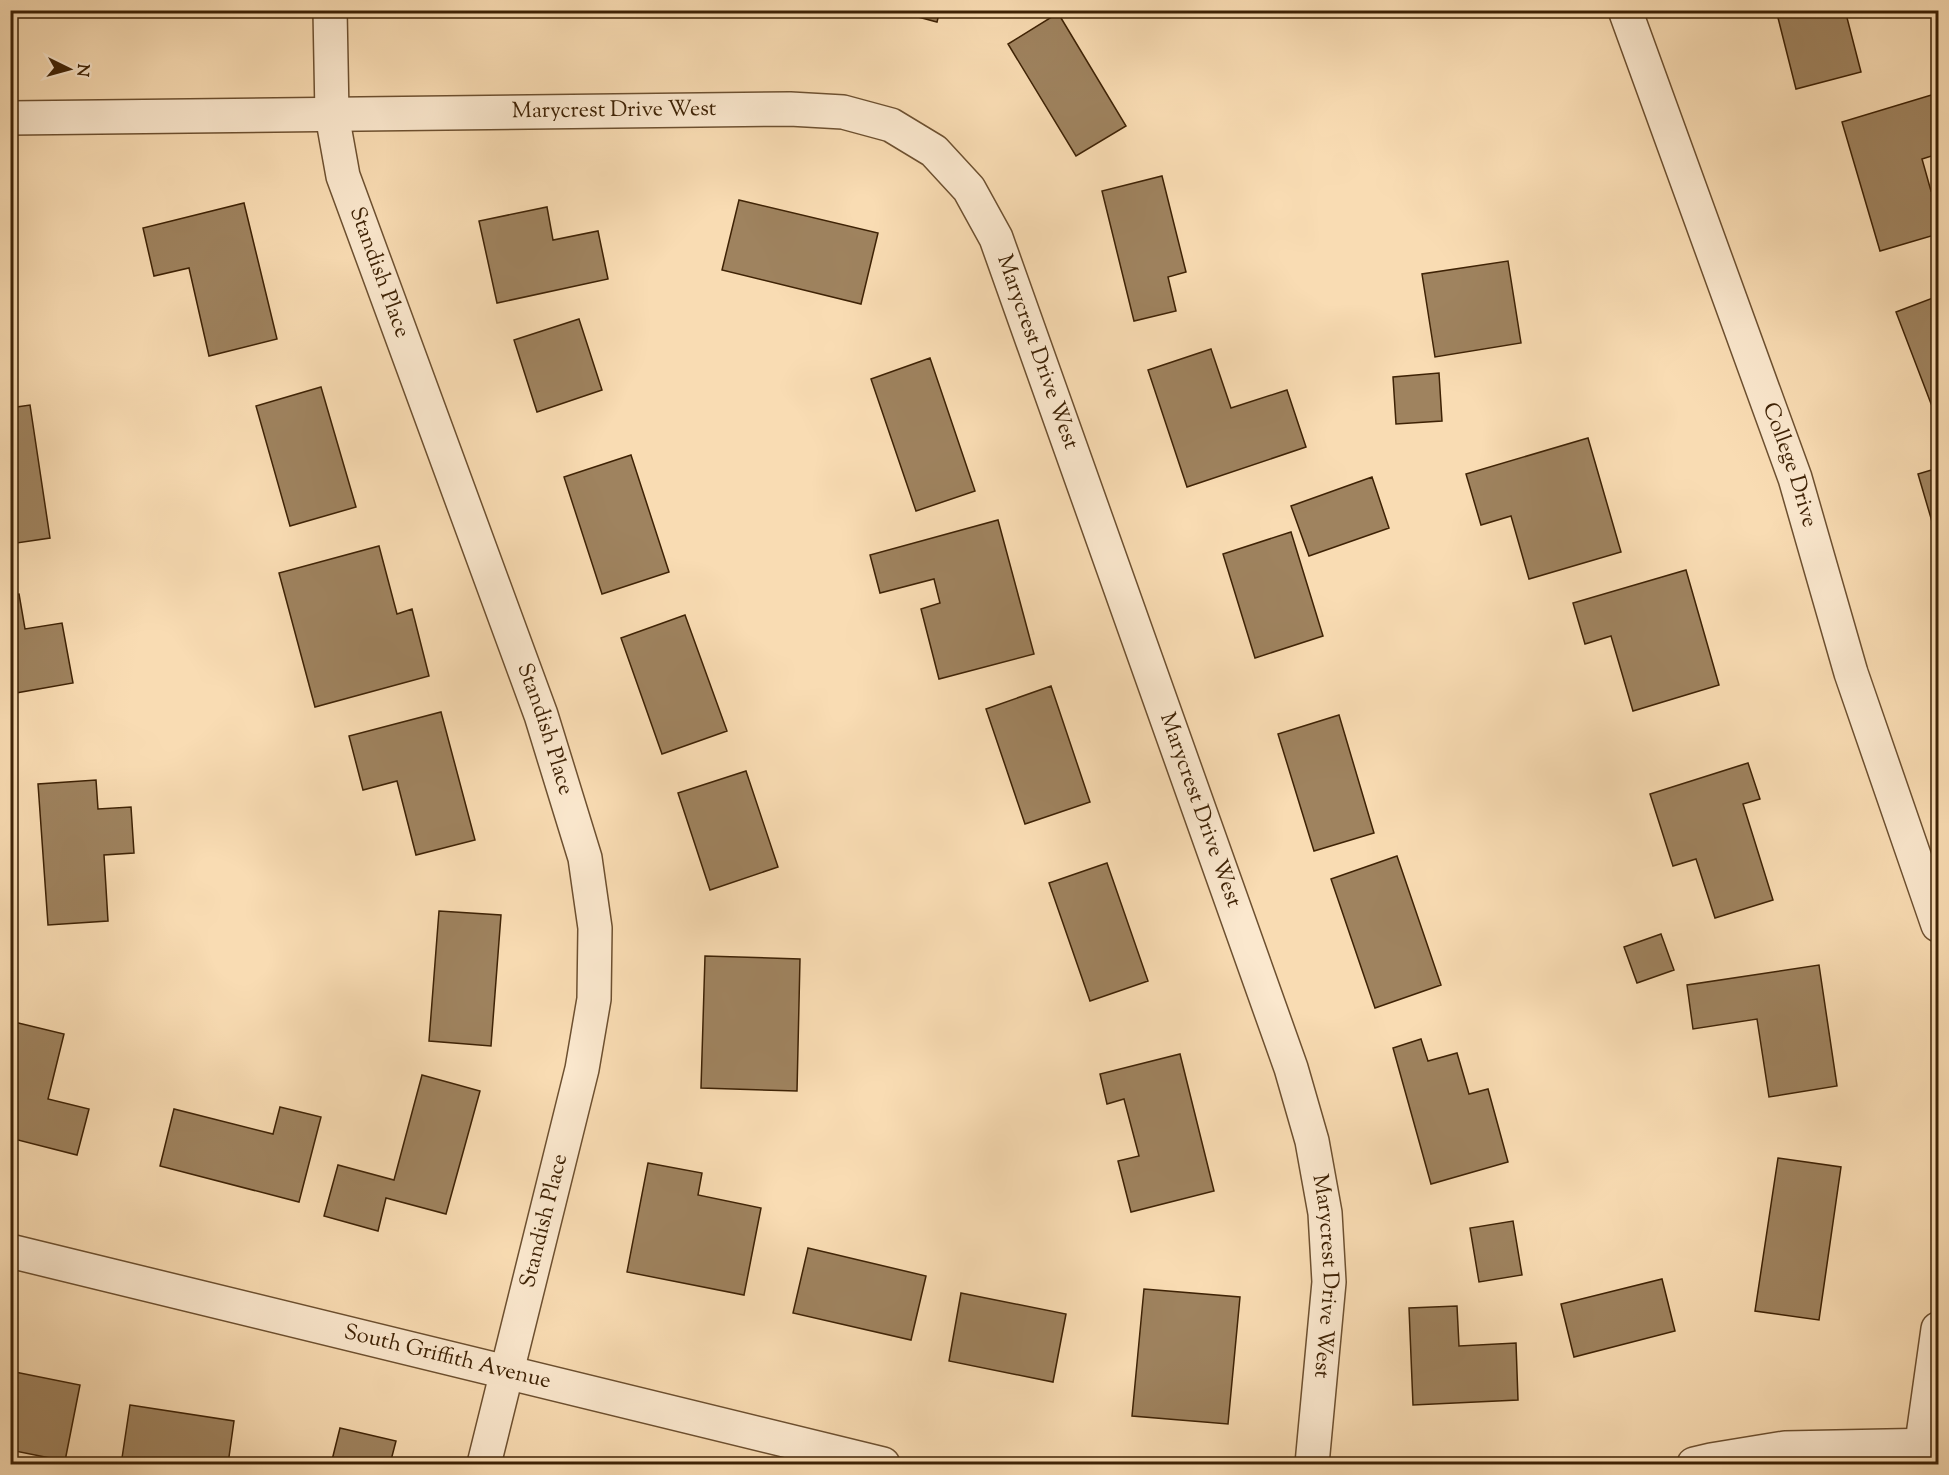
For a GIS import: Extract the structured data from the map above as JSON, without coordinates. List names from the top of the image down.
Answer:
{
  "streets": {
    "street": [
      "Marycrest Drive West",
      "Standish Place",
      "College Drive",
      "South Griffith Avenue"
    ]
  },
  "crossings": [
    ["Marycrest Drive West", "Standish Place"],
    ["Standish Place", "South Griffith Avenue"]
  ],
  "north": "right"
}
